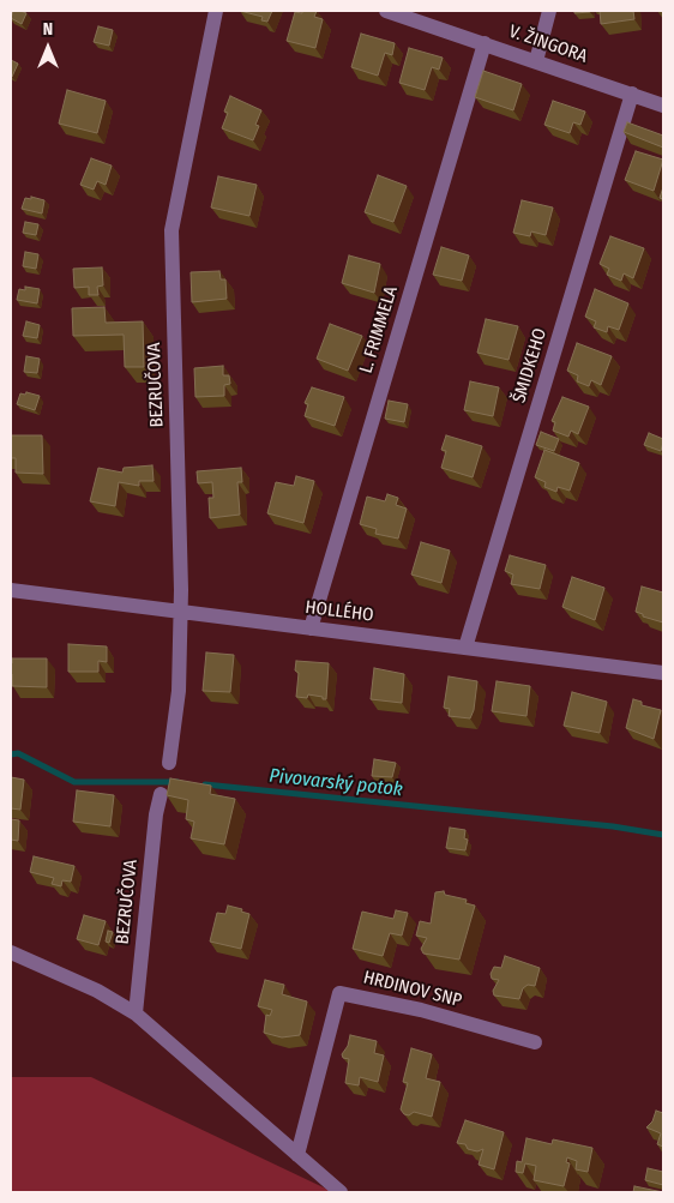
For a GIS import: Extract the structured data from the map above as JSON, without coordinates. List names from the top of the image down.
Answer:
{
  "streets": {
    "street": [
      "V. ŽINGORA",
      "L. FRIMMELA",
      "ŠMIDKEHO",
      "BEZRUČOVA",
      "HOLLÉHO",
      "HRDINOV SNP"
    ]
  },
  "crossings": [
    ["V. ŽINGORA", "L. FRIMMELA"],
    ["V. ŽINGORA", "ŠMIDKEHO"],
    ["L. FRIMMELA", "HOLLÉHO"],
    ["ŠMIDKEHO", "HOLLÉHO"],
    ["BEZRUČOVA", "HOLLÉHO"]
  ],
  "water": ["Pivovarský potok"],
  "north": "top"
}
